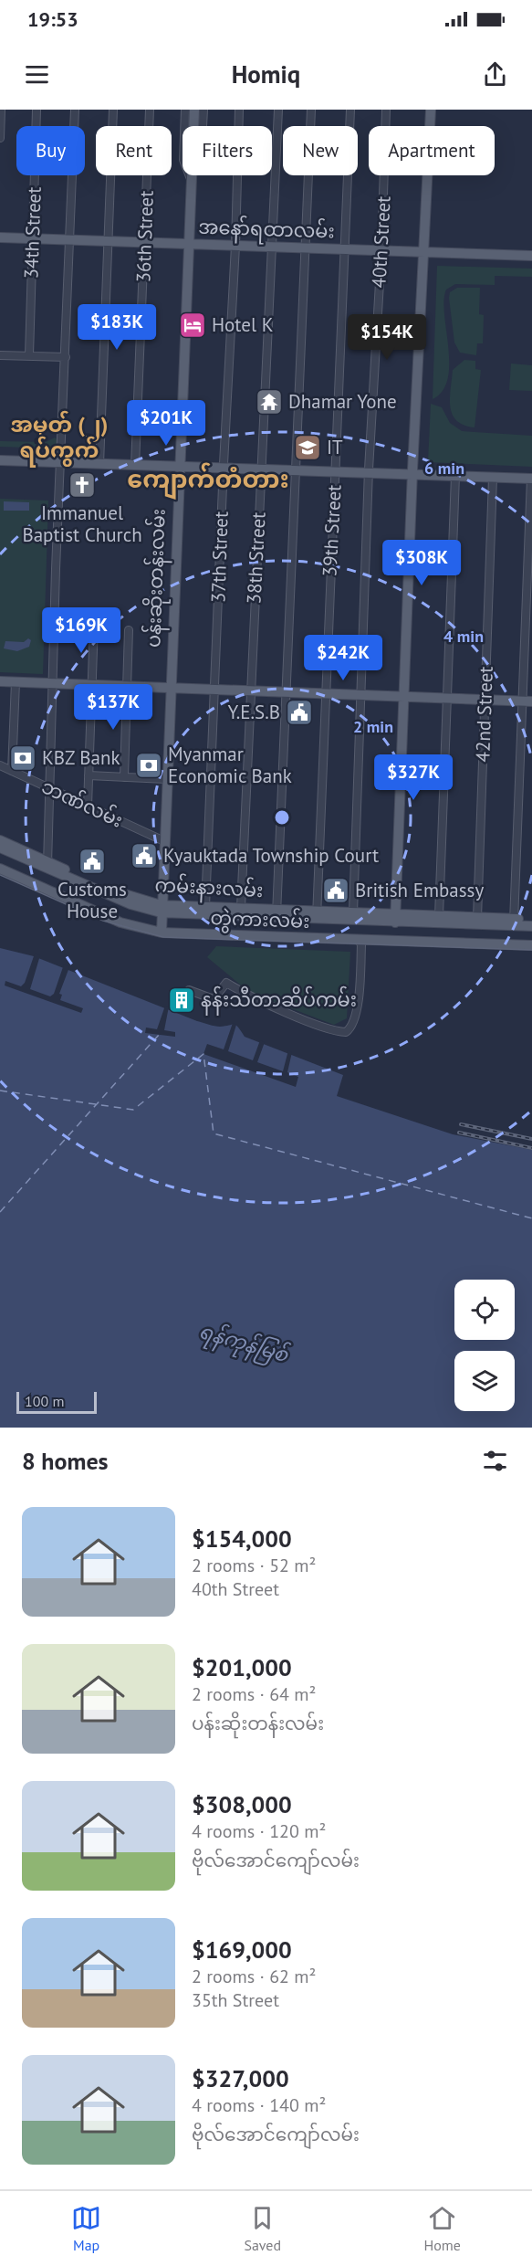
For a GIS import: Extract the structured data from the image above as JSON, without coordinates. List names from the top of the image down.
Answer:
{
  "streets": {
    "main road": [
      "အနော်ရထာလမ်း",
      "ပန်းဆိုးတန်းလမ်း",
      "ကမ်းနားလမ်း",
      "တွဲကားလမ်း"
    ],
    "street": [
      "34th Street",
      "36th Street",
      "40th Street",
      "39th Street",
      "37th Street",
      "38th Street",
      "42nd Street",
      "ဘဏ်လမ်း"
    ]
  },
  "crossings": [
    ["အနော်ရထာလမ်း", "34th Street"],
    ["အနော်ရထာလမ်း", "36th Street"],
    ["အနော်ရထာလမ်း", "40th Street"],
    ["အနော်ရထာလမ်း", "39th Street"],
    ["အနော်ရထာလမ်း", "37th Street"],
    ["အနော်ရထာလမ်း", "38th Street"],
    ["အနော်ရထာလမ်း", "ပန်းဆိုးတန်းလမ်း"],
    ["39th Street", "ကမ်းနားလမ်း"],
    ["37th Street", "ကမ်းနားလမ်း"],
    ["38th Street", "ကမ်းနားလမ်း"],
    ["ပန်းဆိုးတန်းလမ်း", "ဘဏ်လမ်း"],
    ["ပန်းဆိုးတန်းလမ်း", "ကမ်းနားလမ်း"],
    ["ပန်းဆိုးတန်းလမ်း", "တွဲကားလမ်း"],
    ["42nd Street", "ကမ်းနားလမ်း"]
  ],
  "districts": ["အမှတ် (၂) ရပ်ကွက်", "ကျောက်တံတား"],
  "water": ["ရန်ကုန်မြစ်"],
  "places": {
    "hotel": ["Hotel K"],
    "temple": ["Dhamar Yone"],
    "school or university": ["IT"],
    "church": ["Immanuel Baptist Church"],
    "public building": [
      "Y.E.S.B",
      "Kyauktada Township Court",
      "Customs House",
      "British Embassy"
    ],
    "bank": ["KBZ Bank", "Myanmar Economic Bank"],
    "building": ["နန်းသီတာဆိပ်ကမ်း"]
  },
  "scale_bar": "100 m",
  "page": {
    "status": "19:53",
    "header": "Homiq",
    "chip": [
      "Buy",
      "Rent",
      "Filters",
      "New",
      "Apartment"
    ],
    "price": [
      "$183K",
      "$154K",
      "$201K",
      "$308K",
      "$169K",
      "$242K",
      "$137K",
      "$327K"
    ],
    "scale": "100 m",
    "heading": "8 homes",
    "list": [
      {
        "name": "$154,000",
        "note": "2 rooms · 52 m² · 40th Street"
      },
      {
        "name": "$201,000",
        "note": "2 rooms · 64 m² · ပန်းဆိုးတန်းလမ်း"
      },
      {
        "name": "$308,000",
        "note": "4 rooms · 120 m² · ဗိုလ်အောင်ကျော်လမ်း"
      },
      {
        "name": "$169,000",
        "note": "2 rooms · 62 m² · 35th Street"
      },
      {
        "name": "$327,000",
        "note": "4 rooms · 140 m² · ဗိုလ်အောင်ကျော်လမ်း"
      }
    ],
    "tabs": ["Map", "Saved", "Home"]
  },
  "rings": ["6 min", "4 min", "2 min"]
}
